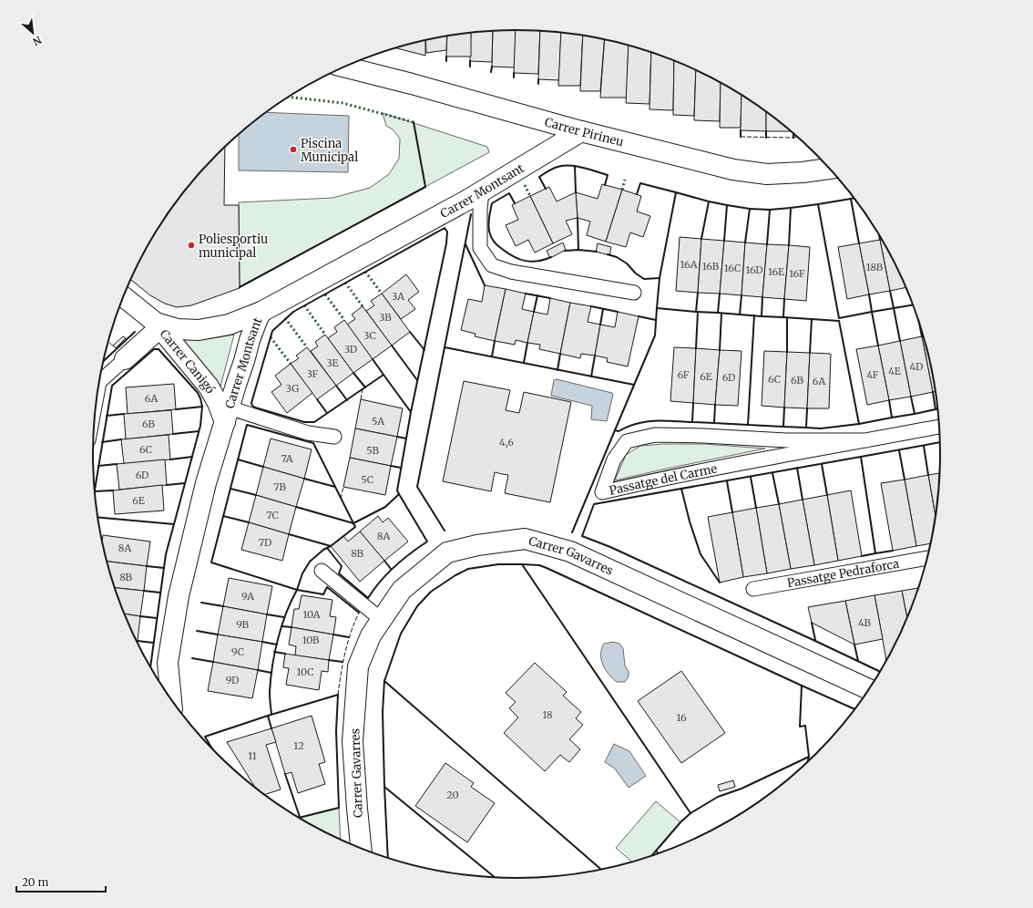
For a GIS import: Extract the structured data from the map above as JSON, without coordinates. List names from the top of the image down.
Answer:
{
  "streets": {
    "street": [
      "Carrer Pirineu",
      "Carrer Montsant",
      "Carrer Canigó",
      "Carrer Gavarres"
    ],
    "lane": ["Passatge del Carme", "Passatge Pedraforca"]
  },
  "crossings": [
    ["Carrer Pirineu", "Carrer Montsant"],
    ["Carrer Montsant", "Carrer Canigó"]
  ],
  "places": ["Piscina Municipal", "Poliesportiu municipal"],
  "house_numbers": [
    "16A",
    "16B",
    "18B",
    "16C",
    "16D",
    "16E",
    "16F",
    "3A",
    "3B",
    "3C",
    "3D",
    "3E",
    "4D",
    "4E",
    "3F",
    "6F",
    "4F",
    "6E",
    "6D",
    "6C",
    "6B",
    "6A",
    "3G",
    "6A",
    "5A",
    "6B",
    "4,6",
    "6C",
    "5B",
    "7A",
    "6D",
    "5C",
    "7B",
    "6E",
    "7C",
    "8A",
    "7D",
    "8A",
    "8B",
    "8B",
    "9A",
    "10A",
    "4B",
    "9B",
    "10B",
    "9C",
    "10C",
    "9D",
    "18",
    "16",
    "12",
    "11",
    "20"
  ],
  "scale_bar": "20 m",
  "north": "bottom right"
}
